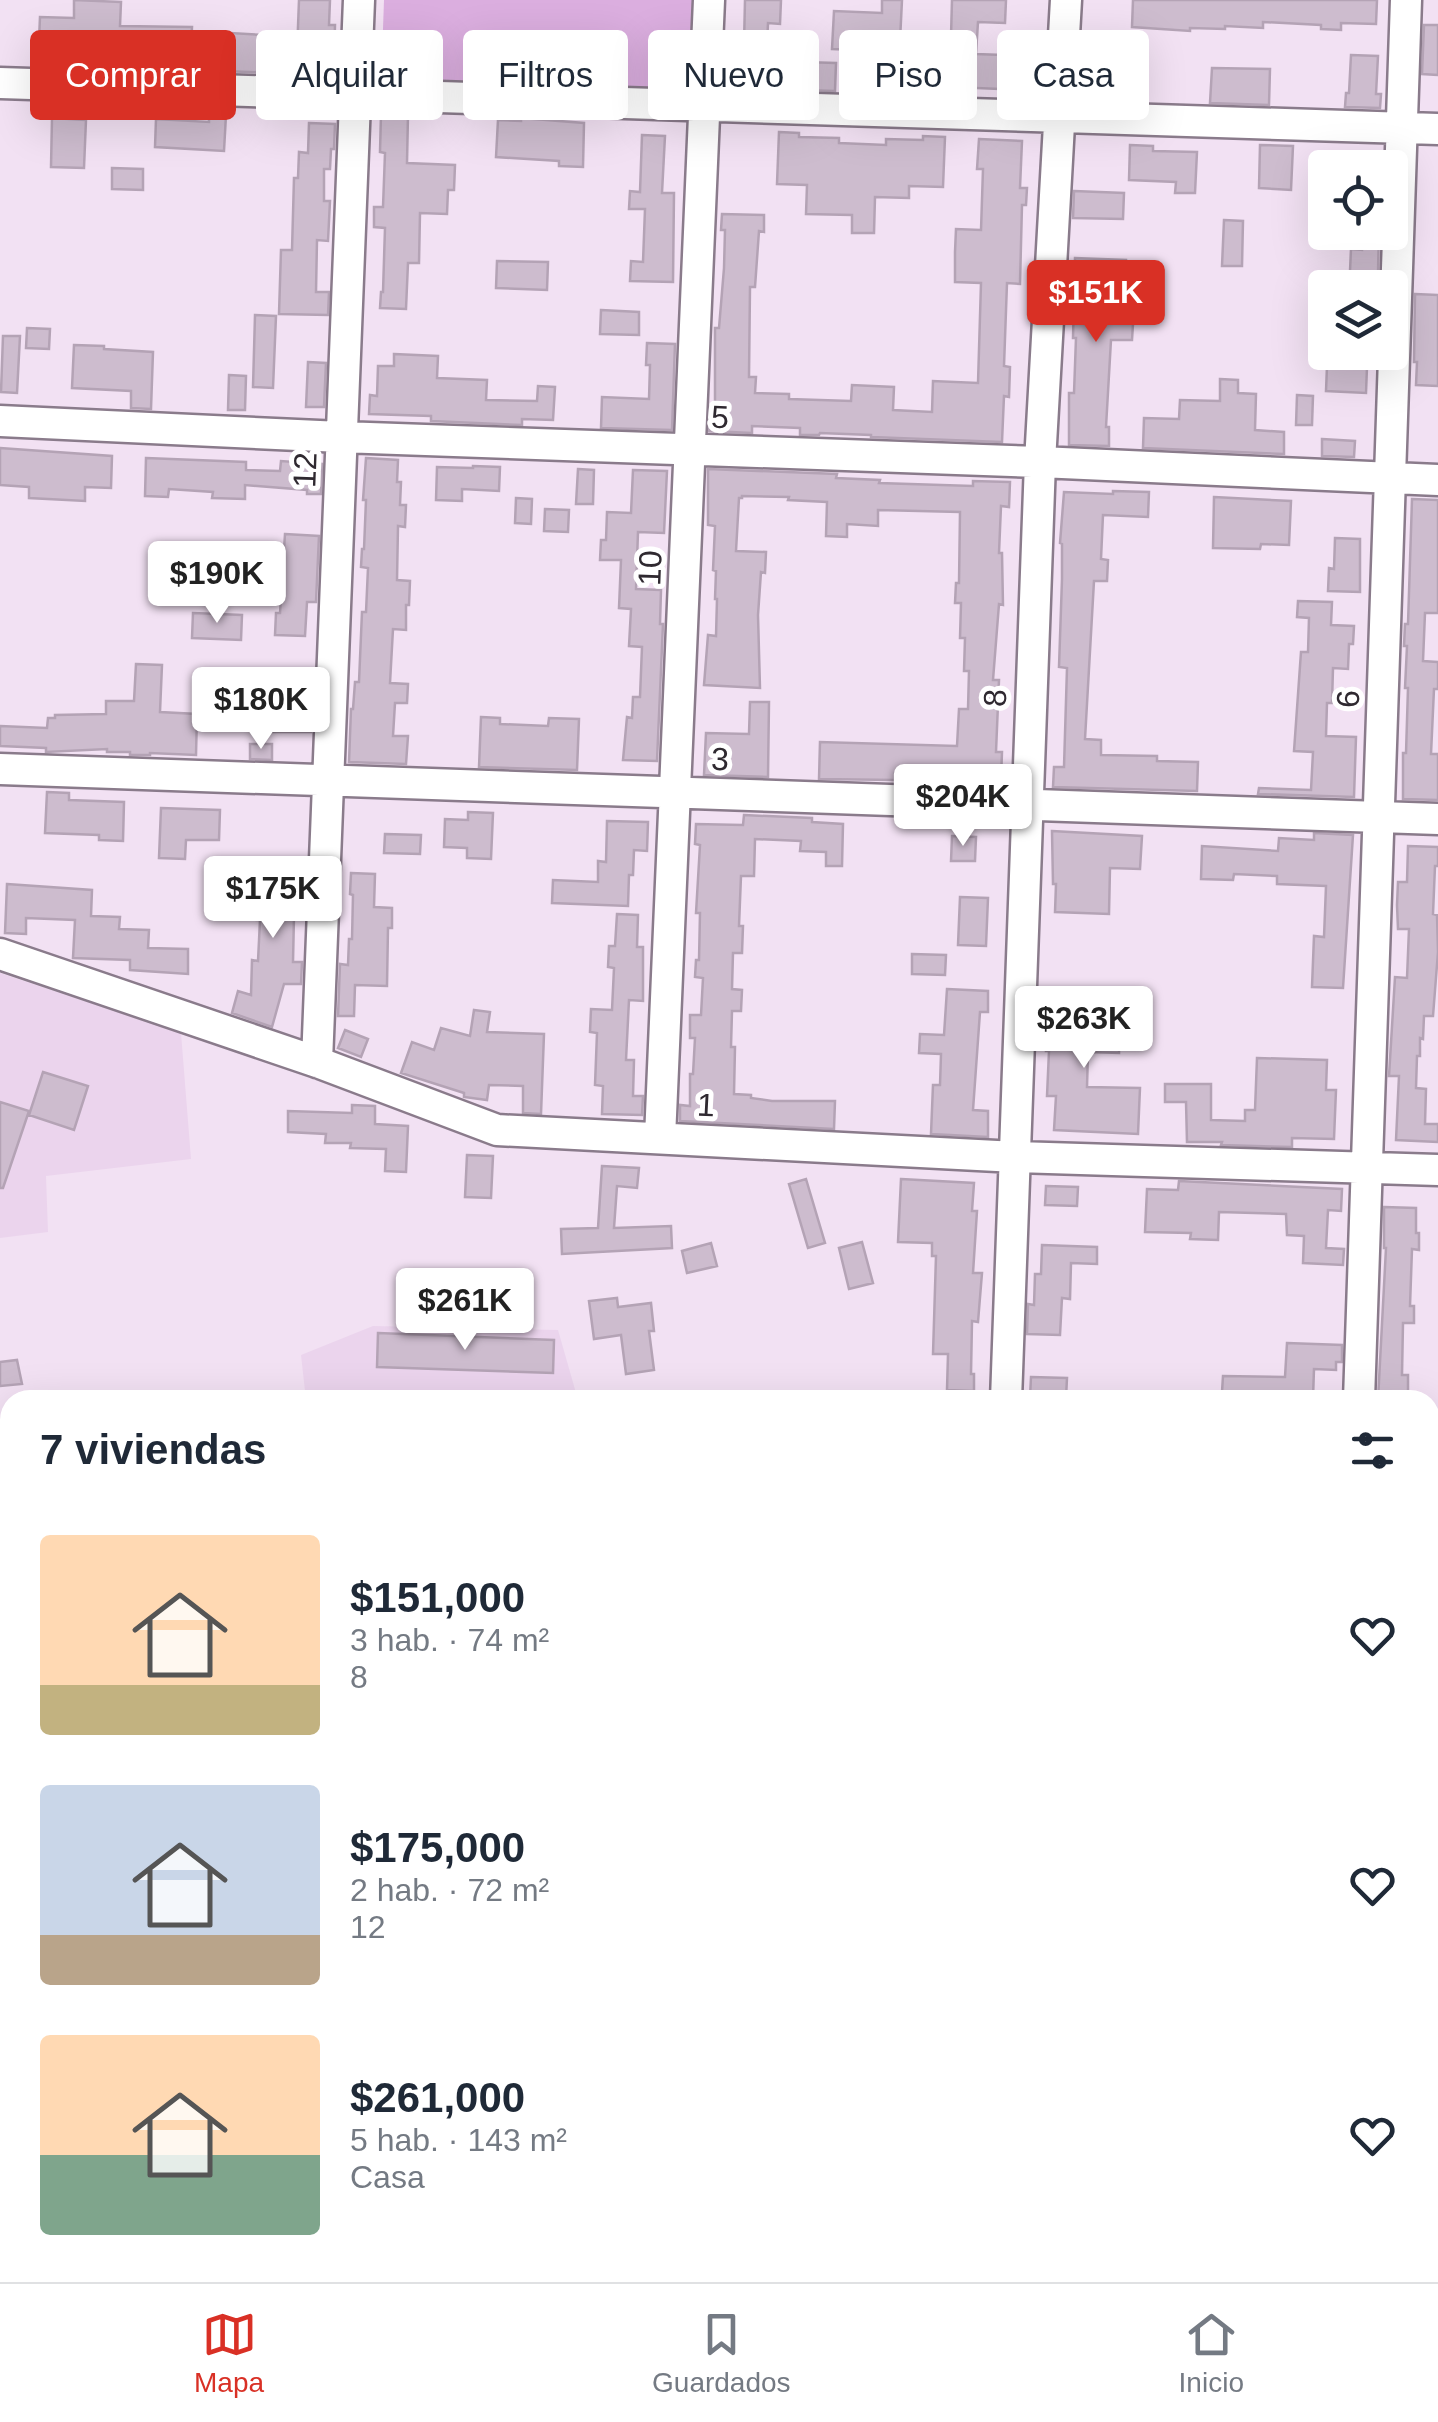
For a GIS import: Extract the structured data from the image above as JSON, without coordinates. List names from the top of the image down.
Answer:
{
  "streets": {
    "street": [
      "5",
      "12",
      "10",
      "8",
      "6",
      "3",
      "1"
    ]
  },
  "crossings": [
    ["5", "12"],
    ["5", "10"],
    ["5", "8"],
    ["5", "6"],
    ["12", "3"],
    ["12", "1"],
    ["10", "3"],
    ["10", "1"],
    ["8", "3"],
    ["8", "1"],
    ["6", "3"],
    ["6", "1"]
  ],
  "page": {
    "chip": [
      "Comprar",
      "Alquilar",
      "Filtros",
      "Nuevo",
      "Piso",
      "Casa"
    ],
    "price": [
      "$151K",
      "$190K",
      "$180K",
      "$204K",
      "$175K",
      "$263K",
      "$261K"
    ],
    "heading": "7 viviendas",
    "list": [
      {
        "name": "$151,000",
        "note": "3 hab. · 74 m² · 8"
      },
      {
        "name": "$175,000",
        "note": "2 hab. · 72 m² · 12"
      },
      {
        "name": "$261,000",
        "note": "5 hab. · 143 m² · Casa"
      }
    ],
    "tabs": ["Mapa", "Guardados", "Inicio"]
  }
}
